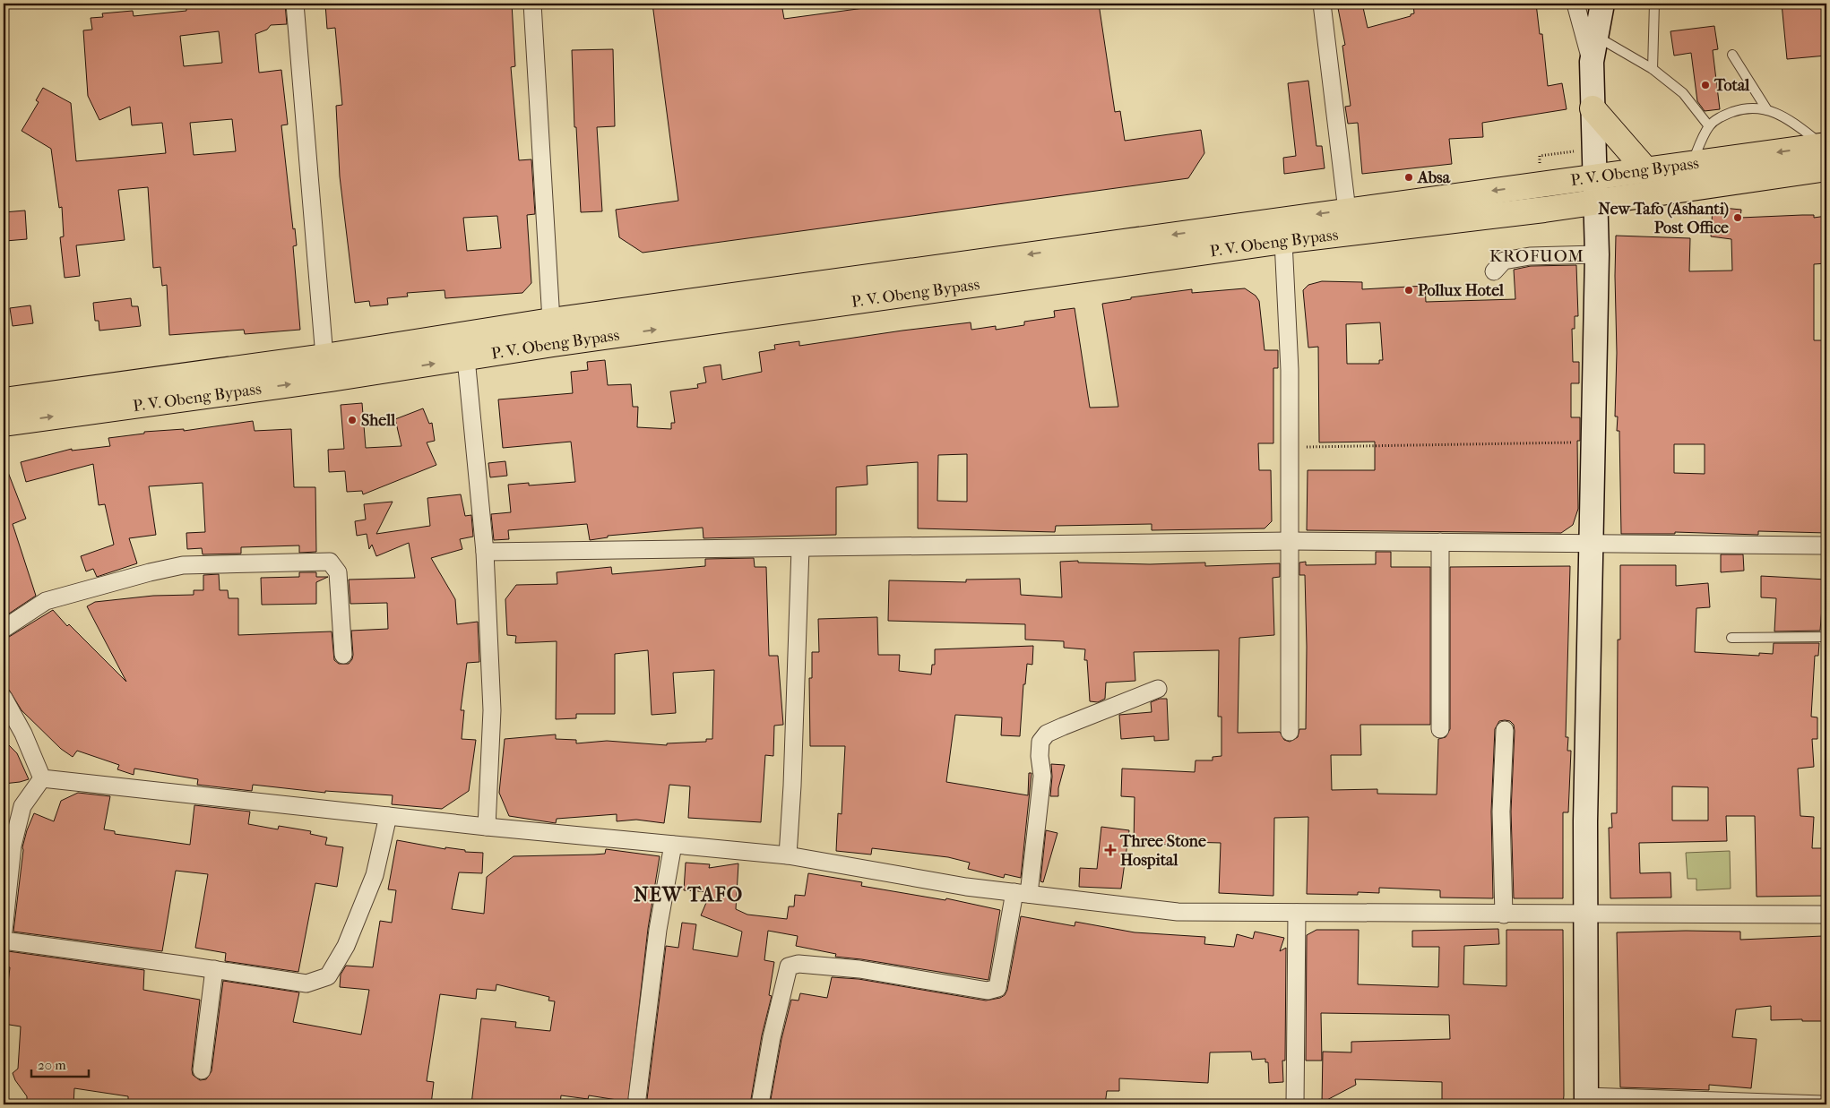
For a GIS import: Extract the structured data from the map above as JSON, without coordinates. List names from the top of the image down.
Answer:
{
  "streets": {
    "highway": ["P. V. Obeng Bypass"]
  },
  "districts": ["KROFUOM", "NEW TAFO"],
  "places": {
    "other": [
      "Total",
      "Absa",
      "New Tafo (Ashanti) Post Office",
      "Pollux Hotel",
      "Shell"
    ],
    "health": ["Three Stone Hospital"]
  },
  "scale_bar": "20 m"
}
